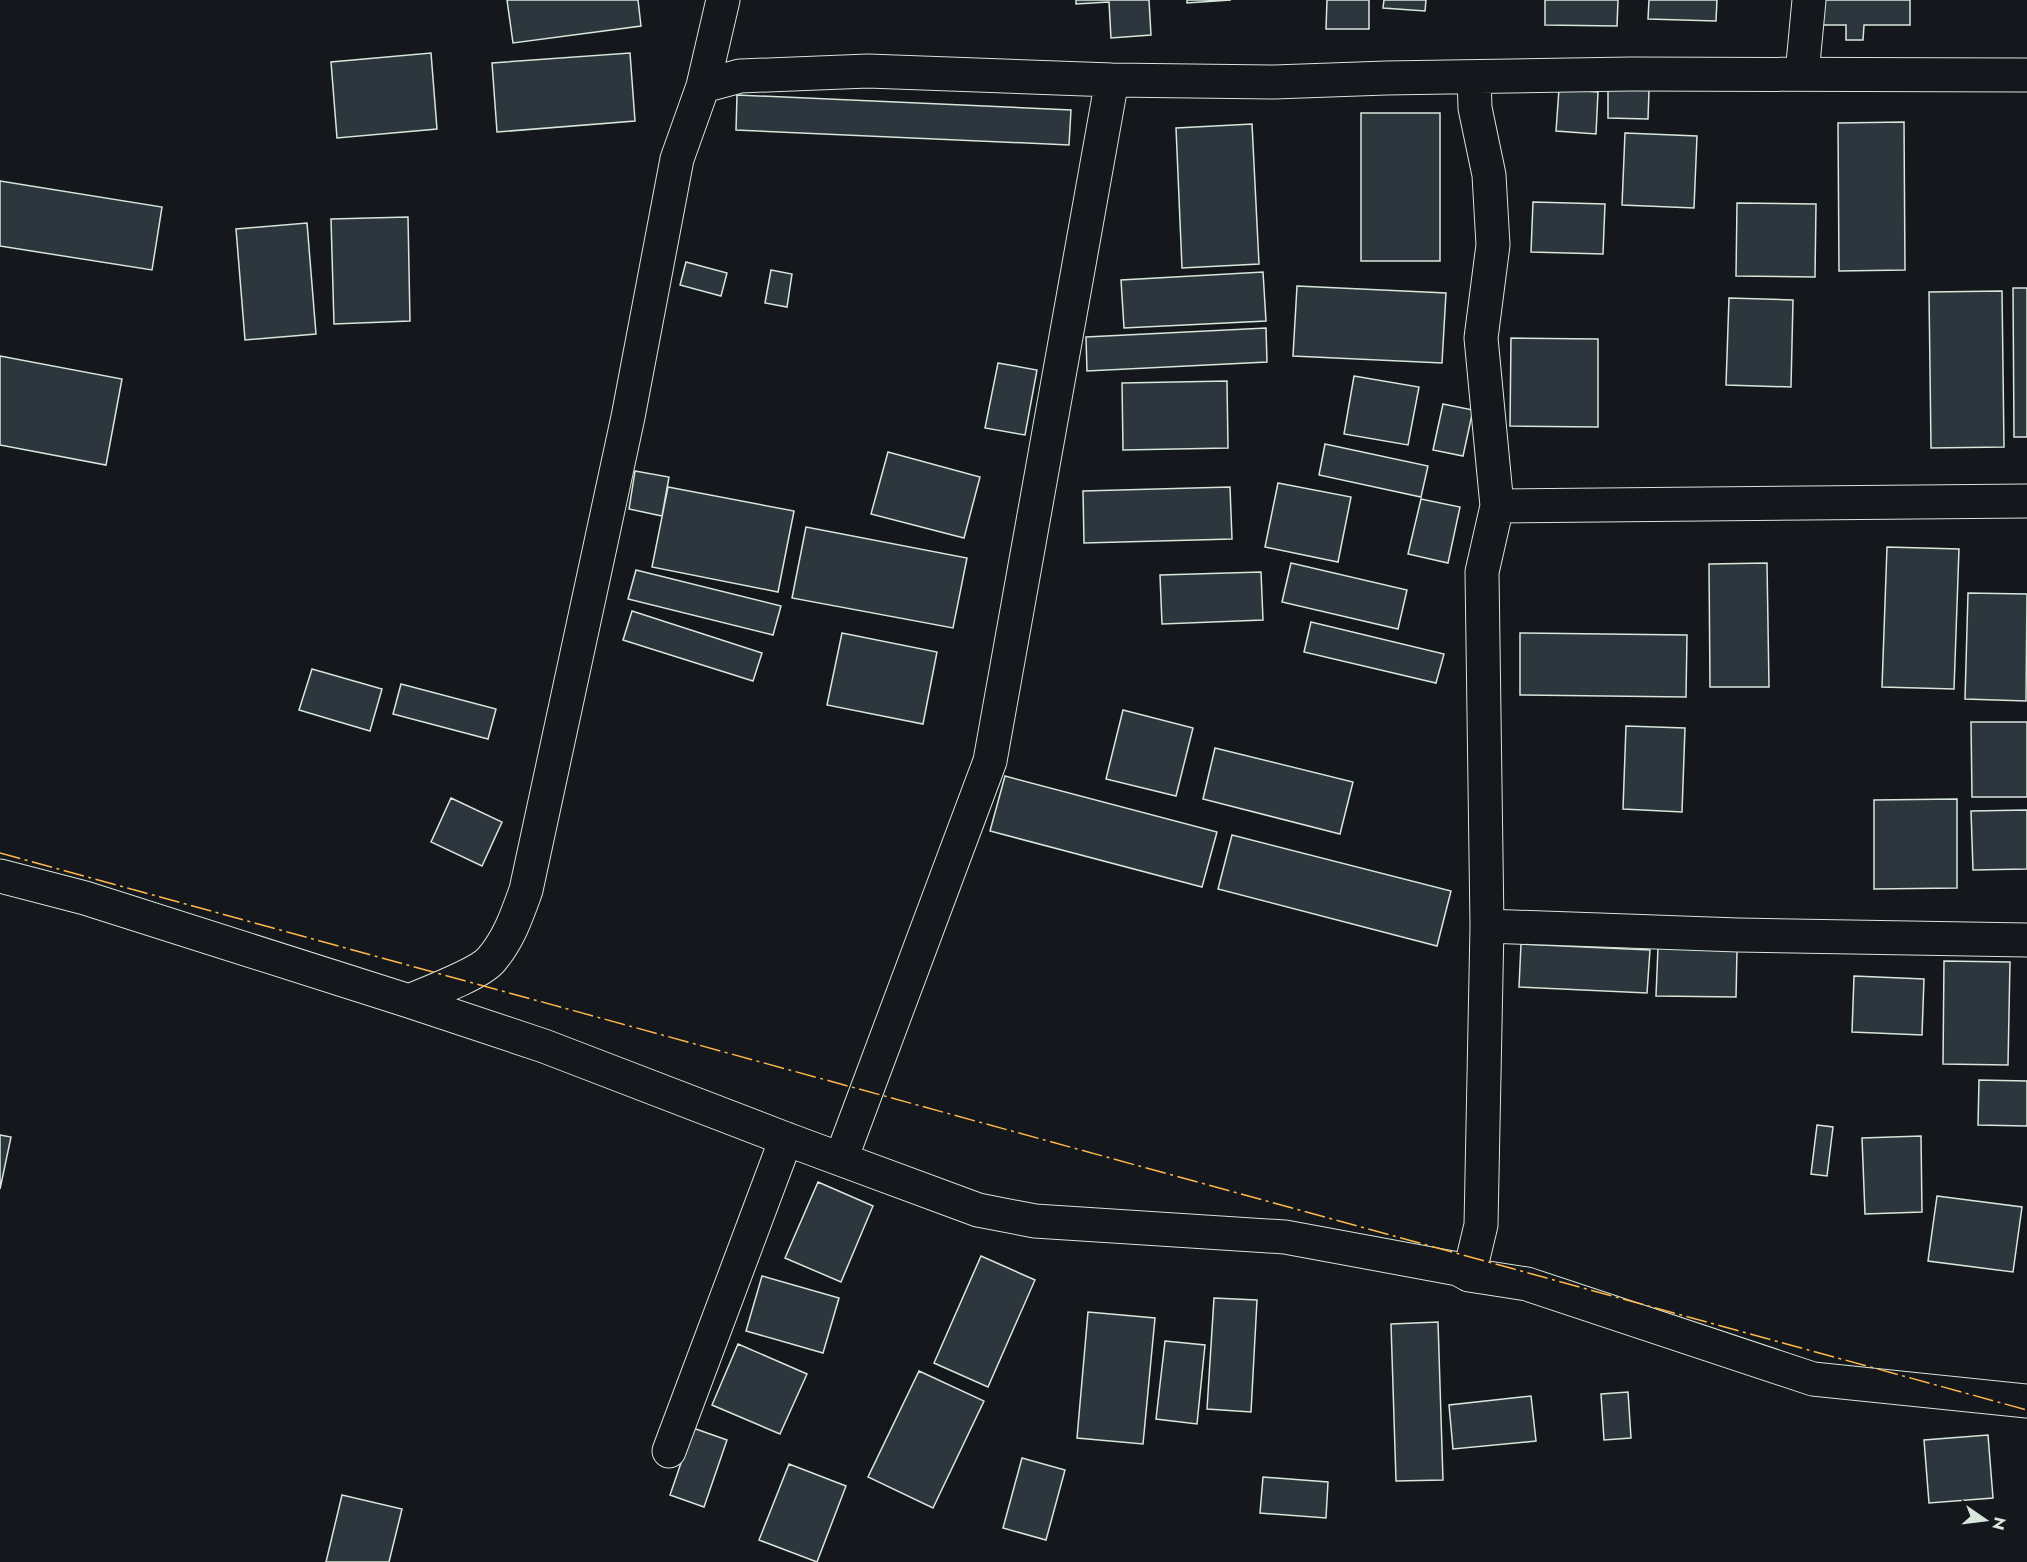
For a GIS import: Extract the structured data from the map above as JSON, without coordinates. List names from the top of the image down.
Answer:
{
  "north": "right"
}
